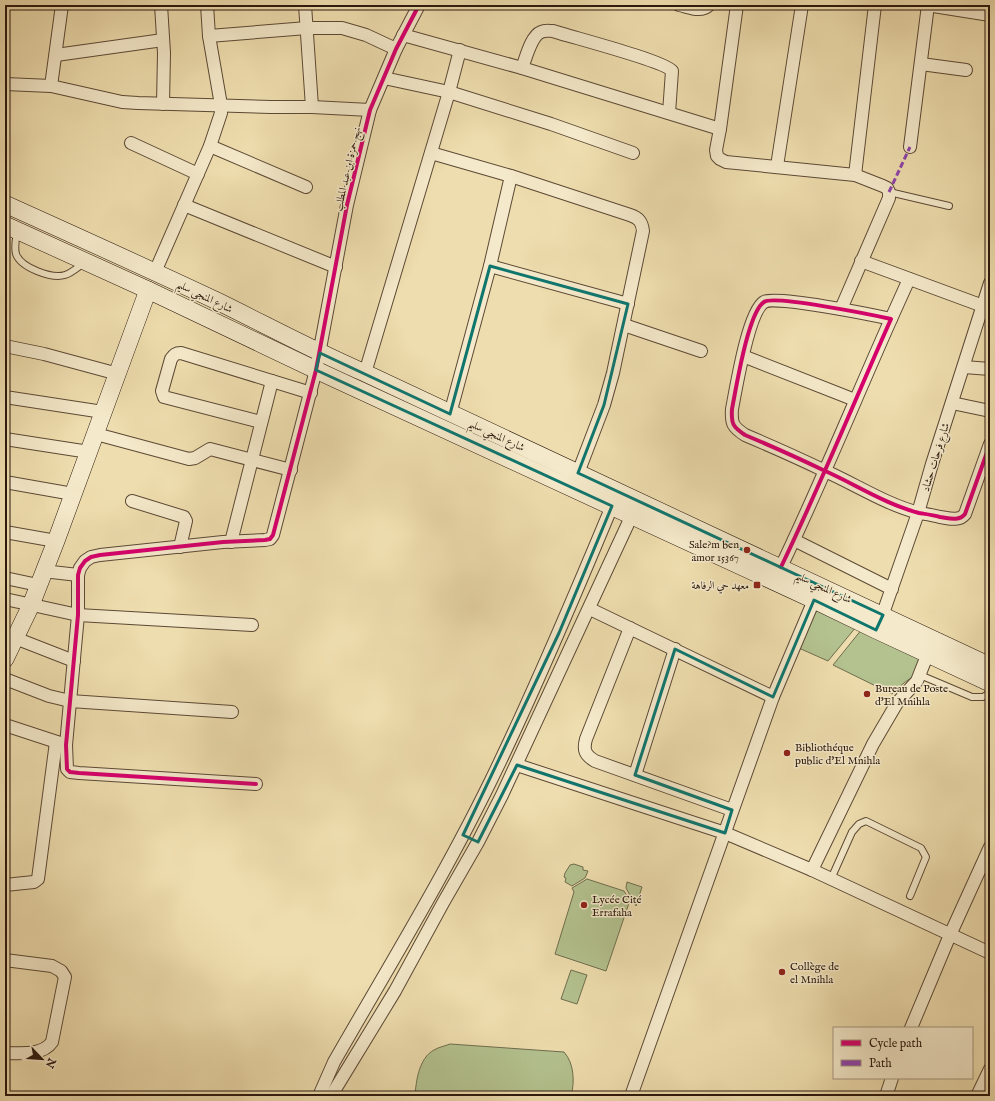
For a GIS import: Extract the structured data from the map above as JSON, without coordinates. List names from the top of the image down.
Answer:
{
  "streets": {
    "main road": ["شارع المنجي سليم"],
    "street": ["نهج حمزة ابن عبد المطلب", "شارع فرحات حشاد"]
  },
  "crossings": [
    ["نهج حمزة ابن عبد المطلب", "شارع المنجي سليم"],
    ["شارع المنجي سليم", "شارع فرحات حشاد"]
  ],
  "places": {
    "other": [
      "Sale?m ben amor 15367",
      "Bureau de Poste d'El Mnihla",
      "Bibliothéque public d'El Mnihla",
      "Lycée Cité Errafaha",
      "Collège de el Mnihla"
    ],
    "transit": ["معهد حي الرفاهة"]
  },
  "legend": ["Cycle path", "Path"],
  "north": "bottom right"
}
